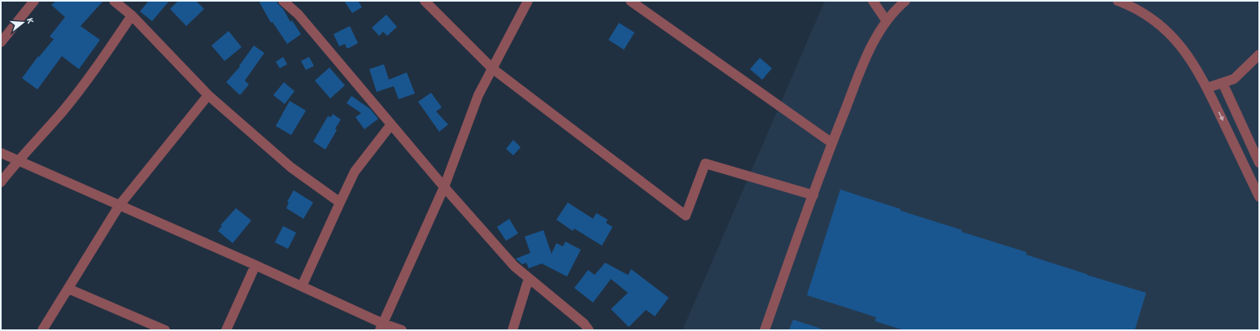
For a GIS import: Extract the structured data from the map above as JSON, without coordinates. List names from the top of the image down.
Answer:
{
  "north": "right"
}
